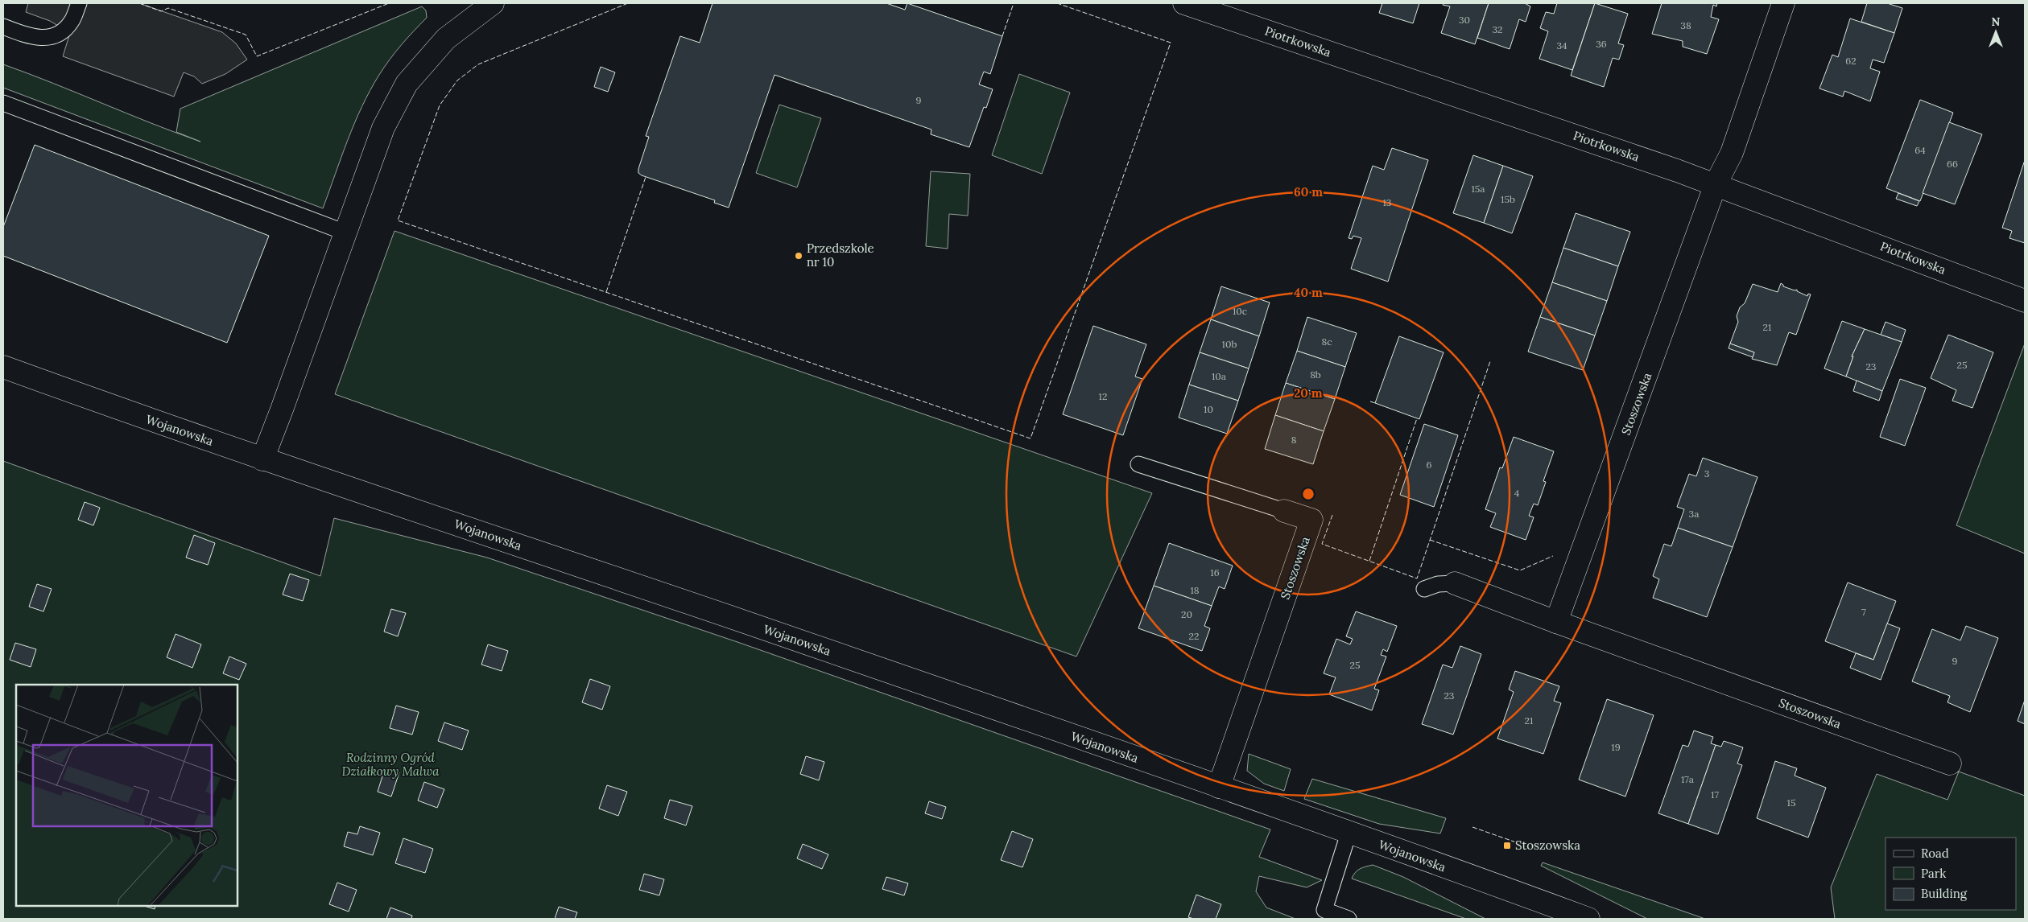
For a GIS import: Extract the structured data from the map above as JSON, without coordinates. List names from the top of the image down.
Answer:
{
  "streets": {
    "street": ["Piotrkowska", "Stoszowska", "Wojanowska"]
  },
  "crossings": [
    ["Piotrkowska", "Stoszowska"],
    ["Stoszowska", "Wojanowska"]
  ],
  "parks": ["Rodzinny Ogród Działkowy Malwa"],
  "places": {
    "other": ["Przedszkole nr 10"],
    "transit": ["Stoszowska"]
  },
  "house_numbers": [
    "30",
    "38",
    "32",
    "36",
    "34",
    "62",
    "9",
    "64",
    "66",
    "15a",
    "15b",
    "13",
    "10c",
    "21",
    "8c",
    "10b",
    "25",
    "23",
    "8b",
    "10a",
    "12",
    "10",
    "8",
    "6",
    "3",
    "4",
    "3a",
    "16",
    "18",
    "7",
    "20",
    "22",
    "9",
    "25",
    "23",
    "21",
    "19",
    "17a",
    "17",
    "15"
  ],
  "legend": ["Road", "Park", "Building"],
  "north": "top",
  "rings": ["60 m", "40 m", "20 m"]
}
